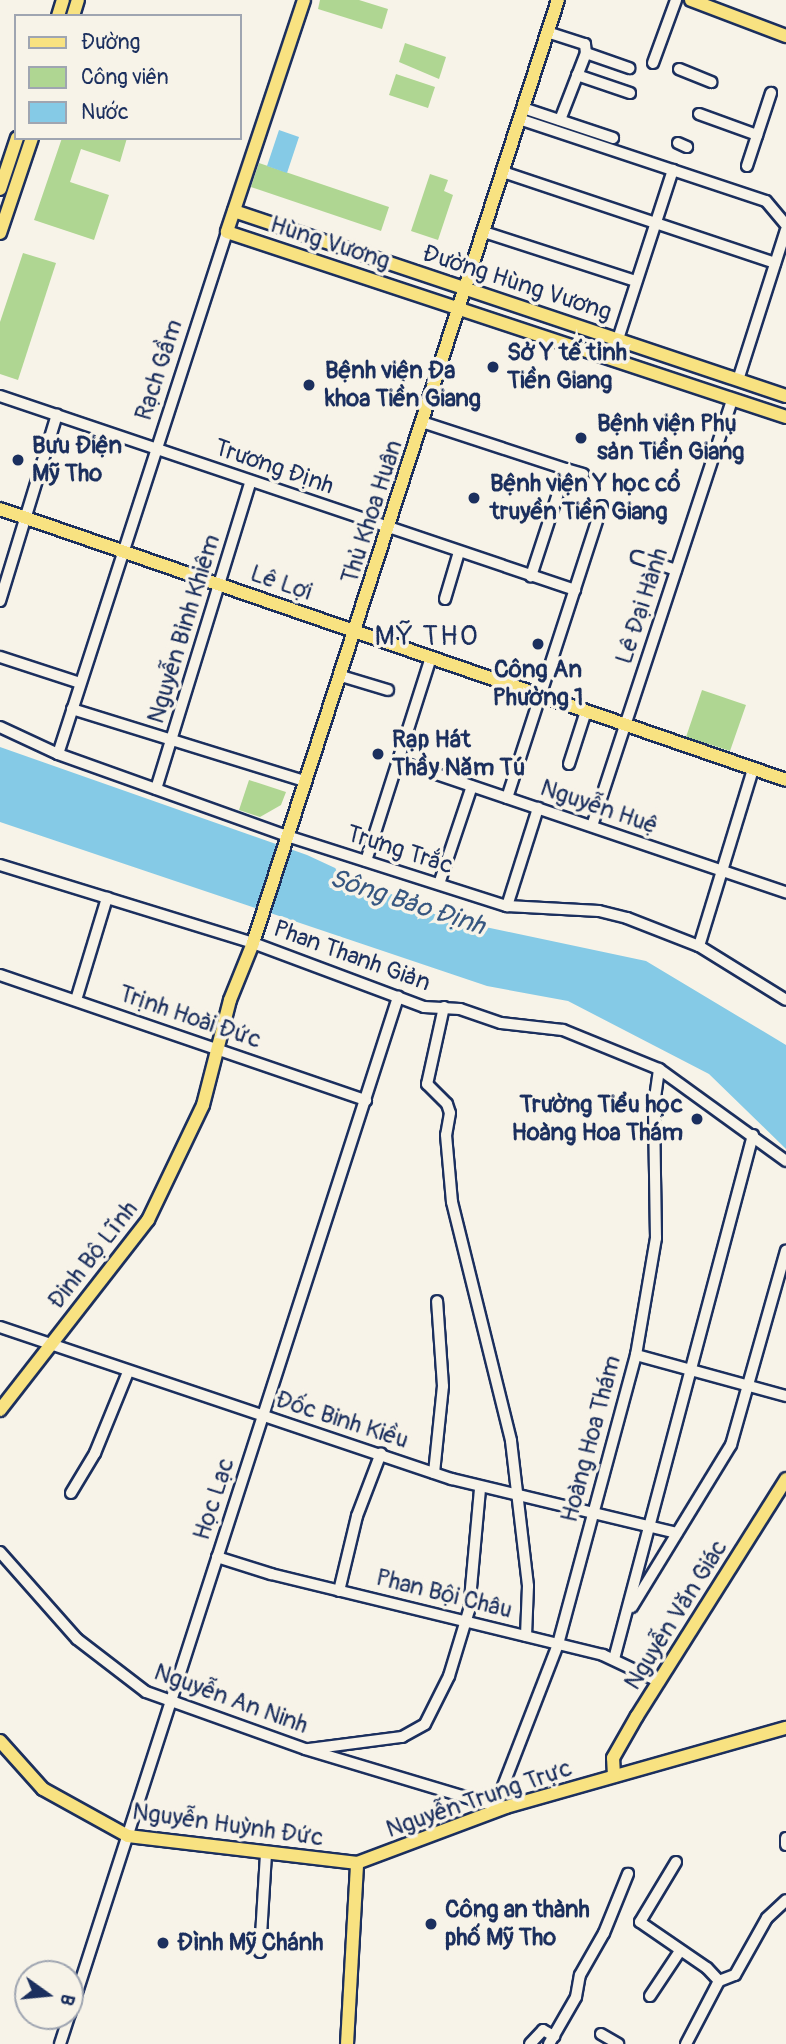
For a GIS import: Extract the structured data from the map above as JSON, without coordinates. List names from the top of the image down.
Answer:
{
  "streets": {
    "main road": [
      "Hùng Vương",
      "Đường Hùng Vương",
      "Rạch Gầm",
      "Thủ Khoa Huân",
      "Lê Lợi",
      "Đinh Bộ Lĩnh",
      "Nguyễn Văn Giác",
      "Nguyễn Trung Trực",
      "Nguyễn Huỳnh Đức"
    ],
    "street": [
      "Trương Định",
      "Lê Đại Hành",
      "Nguyễn Bỉnh Khiêm",
      "Nguyễn Huệ",
      "Trưng Trắc",
      "Phan Thanh Giản",
      "Trịnh Hoài Đức",
      "Đốc Binh Kiều",
      "Hoàng Hoa Thám",
      "Học Lạc",
      "Phan Bội Châu",
      "Nguyễn An Ninh"
    ]
  },
  "crossings": [
    ["Hùng Vương", "Đường Hùng Vương"],
    ["Hùng Vương", "Rạch Gầm"],
    ["Hùng Vương", "Thủ Khoa Huân"],
    ["Đường Hùng Vương", "Rạch Gầm"],
    ["Đường Hùng Vương", "Thủ Khoa Huân"],
    ["Đường Hùng Vương", "Lê Đại Hành"],
    ["Rạch Gầm", "Trương Định"],
    ["Rạch Gầm", "Lê Lợi"],
    ["Rạch Gầm", "Trưng Trắc"],
    ["Trương Định", "Thủ Khoa Huân"],
    ["Trương Định", "Nguyễn Bỉnh Khiêm"],
    ["Thủ Khoa Huân", "Lê Lợi"],
    ["Thủ Khoa Huân", "Trưng Trắc"],
    ["Thủ Khoa Huân", "Đinh Bộ Lĩnh"],
    ["Lê Lợi", "Lê Đại Hành"],
    ["Lê Lợi", "Nguyễn Bỉnh Khiêm"],
    ["Lê Đại Hành", "Nguyễn Huệ"],
    ["Nguyễn Bỉnh Khiêm", "Trưng Trắc"],
    ["Phan Thanh Giản", "Đinh Bộ Lĩnh"],
    ["Phan Thanh Giản", "Hoàng Hoa Thám"],
    ["Phan Thanh Giản", "Học Lạc"],
    ["Trịnh Hoài Đức", "Đinh Bộ Lĩnh"],
    ["Trịnh Hoài Đức", "Học Lạc"],
    ["Đinh Bộ Lĩnh", "Đốc Binh Kiều"],
    ["Đốc Binh Kiều", "Hoàng Hoa Thám"],
    ["Đốc Binh Kiều", "Học Lạc"],
    ["Hoàng Hoa Thám", "Phan Bội Châu"],
    ["Hoàng Hoa Thám", "Nguyễn An Ninh"],
    ["Hoàng Hoa Thám", "Nguyễn Trung Trực"],
    ["Học Lạc", "Phan Bội Châu"],
    ["Học Lạc", "Nguyễn An Ninh"],
    ["Học Lạc", "Nguyễn Huỳnh Đức"],
    ["Phan Bội Châu", "Nguyễn Văn Giác"],
    ["Nguyễn Văn Giác", "Nguyễn Trung Trực"],
    ["Nguyễn An Ninh", "Nguyễn Trung Trực"],
    ["Nguyễn Trung Trực", "Nguyễn Huỳnh Đức"]
  ],
  "districts": ["MỸ THO"],
  "water": ["Sông Bảo Định"],
  "places": [
    "Sở Y tế tỉnh Tiền Giang",
    "Bệnh viện Đa khoa Tiền Giang",
    "Bệnh viện Phụ sản Tiền Giang",
    "Bưu Điện Mỹ Tho",
    "Bệnh viện Y học cổ truyền Tiền Giang",
    "Công An Phường 1",
    "Rạp Hát Thầy Năm Tú",
    "Trường Tiểu học Hoàng Hoa Thám",
    "Công an thành phố Mỹ Tho",
    "Đình Mỹ Chánh"
  ],
  "legend": ["Đường", "Công viên", "Nước"],
  "north": "right"
}
